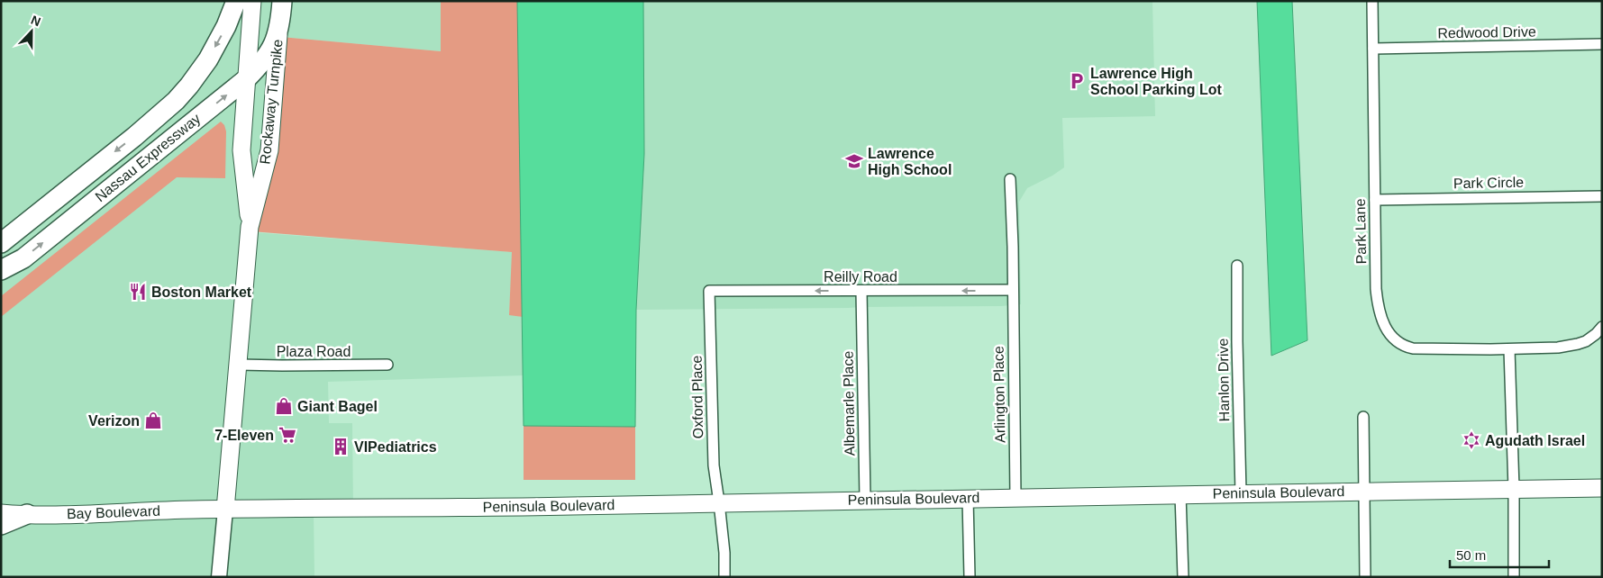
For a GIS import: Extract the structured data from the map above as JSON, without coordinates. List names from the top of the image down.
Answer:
{
  "streets": {
    "highway": ["Rockaway Turnpike", "Nassau Expressway"],
    "main road": ["Peninsula Boulevard", "Bay Boulevard"],
    "street": [
      "Redwood Drive",
      "Park Circle",
      "Park Lane",
      "Reilly Road",
      "Plaza Road",
      "Hanlon Drive",
      "Arlington Place",
      "Oxford Place",
      "Albemarle Place"
    ]
  },
  "crossings": [
    ["Redwood Drive", "Park Lane"],
    ["Rockaway Turnpike", "Nassau Expressway"],
    ["Rockaway Turnpike", "Plaza Road"],
    ["Rockaway Turnpike", "Peninsula Boulevard"],
    ["Rockaway Turnpike", "Bay Boulevard"],
    ["Park Circle", "Park Lane"],
    ["Reilly Road", "Arlington Place"],
    ["Reilly Road", "Oxford Place"],
    ["Reilly Road", "Albemarle Place"],
    ["Hanlon Drive", "Peninsula Boulevard"],
    ["Arlington Place", "Peninsula Boulevard"],
    ["Oxford Place", "Peninsula Boulevard"],
    ["Albemarle Place", "Peninsula Boulevard"],
    ["Peninsula Boulevard", "Bay Boulevard"]
  ],
  "one_way": ["Reilly Road"],
  "places": {
    "parking": ["Lawrence High School Parking Lot"],
    "school or university": ["Lawrence High School"],
    "restaurant": ["Boston Market"],
    "shop": ["Giant Bagel", "Verizon"],
    "supermarket": ["7-Eleven"],
    "synagogue": ["Agudath Israel"],
    "building": ["VIPediatrics"]
  },
  "scale_bar": "50 m",
  "north": "top"
}
